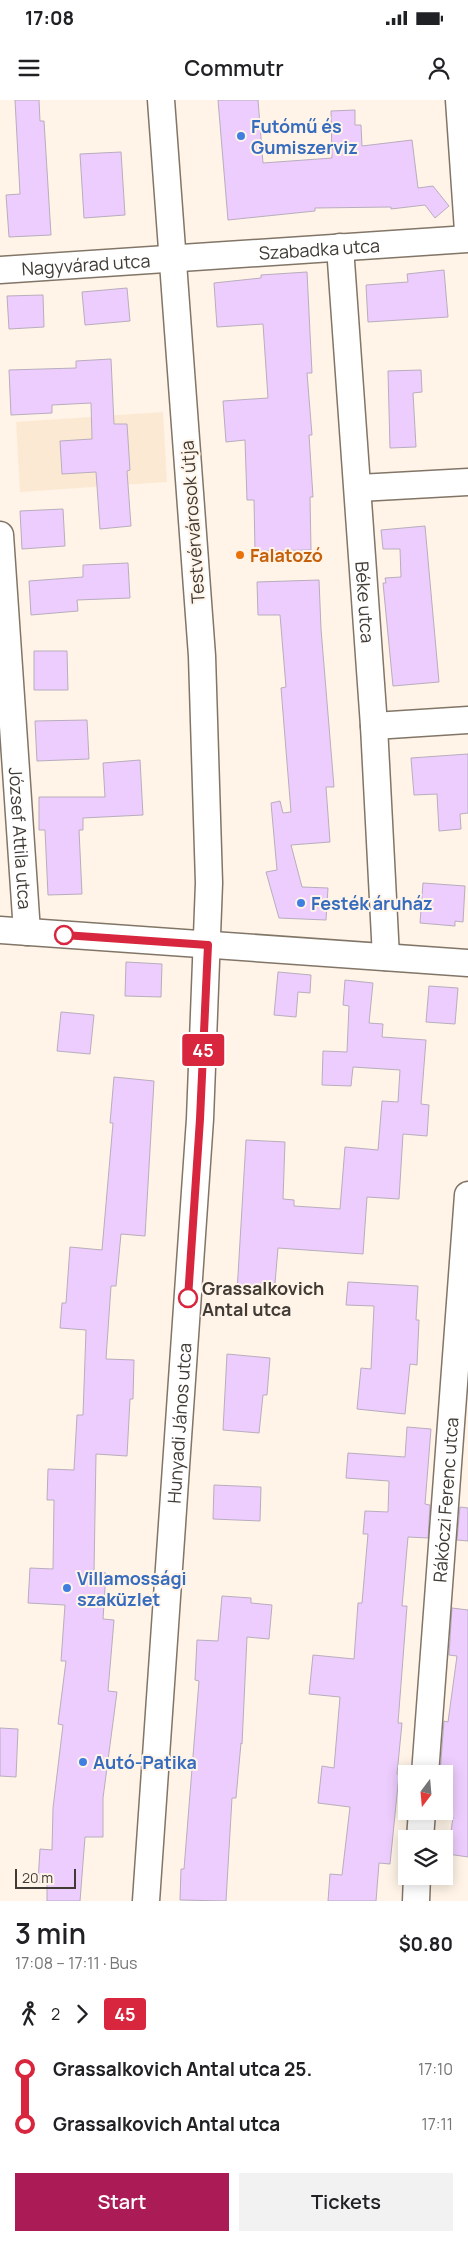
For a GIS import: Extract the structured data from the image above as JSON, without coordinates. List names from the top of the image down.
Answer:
{
  "streets": {
    "street": [
      "Szabadka utca",
      "Nagyvárad utca",
      "Testvérvárosok útja",
      "Béke utca",
      "József Attila utca",
      "Hunyadi János utca",
      "Rákóczi Ferenc utca"
    ]
  },
  "crossings": [
    ["Szabadka utca", "Nagyvárad utca"],
    ["Szabadka utca", "Testvérvárosok útja"],
    ["Szabadka utca", "Béke utca"],
    ["Nagyvárad utca", "Testvérvárosok útja"],
    ["Testvérvárosok útja", "Hunyadi János utca"]
  ],
  "places": [
    "Futómű és Gumiszerviz",
    "Falatozó",
    "Festék áruház",
    "Grassalkovich Antal utca",
    "Villamossági szaküzlet",
    "Autó-Patika"
  ],
  "lines": ["bus line 45"],
  "scale_bar": "20 m",
  "north": "bottom",
  "page": {
    "status": "17:08",
    "header": "Commutr",
    "on_map": "45",
    "scale": "20 m",
    "heading": ["3 min", "17:08 – 17:11 · Bus", "$0.80"],
    "legs": ["2", "45"],
    "list": [
      {
        "name": "Grassalkovich Antal utca 25.",
        "value": "17:10"
      },
      {
        "name": "Grassalkovich Antal utca",
        "value": "17:11"
      }
    ],
    "buttons": ["Start", "Tickets"]
  }
}
